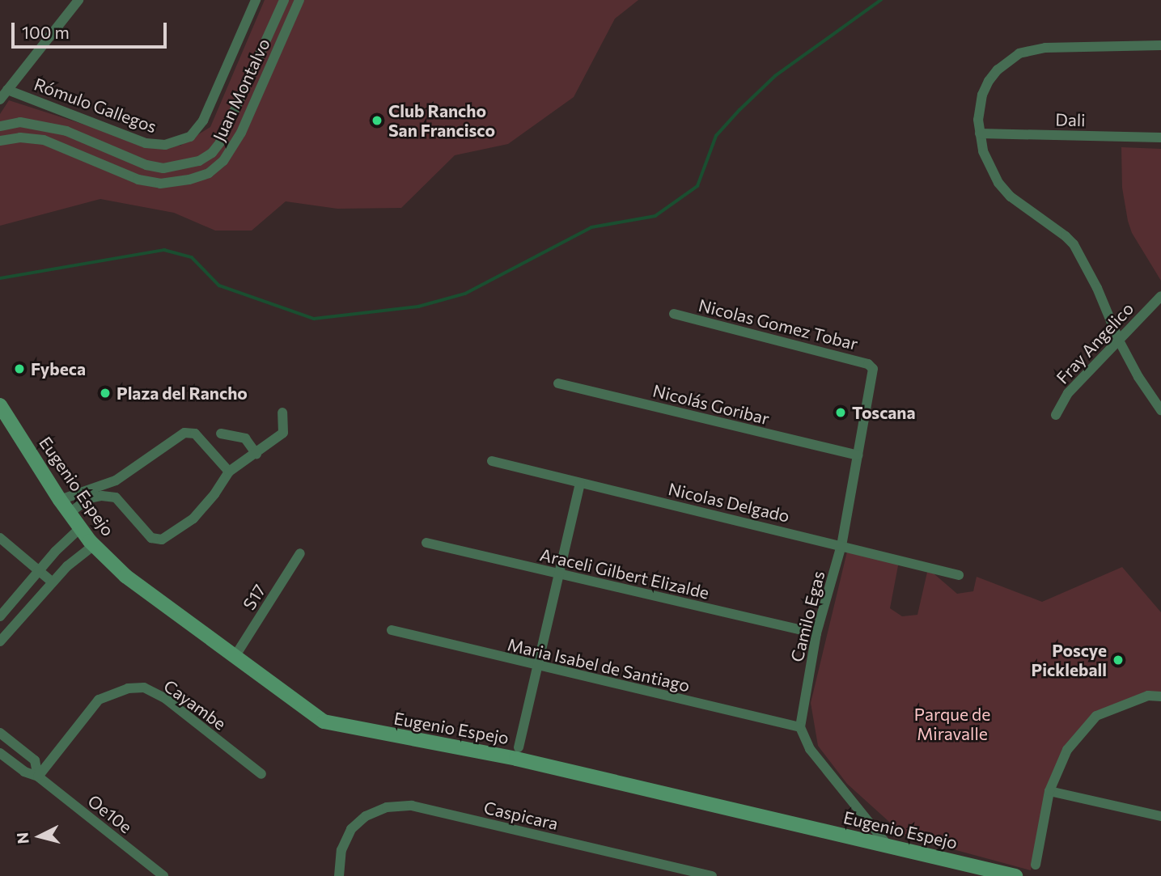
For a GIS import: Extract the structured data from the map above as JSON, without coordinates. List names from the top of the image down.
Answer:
{
  "streets": {
    "street": [
      "Juan Montalvo",
      "Rómulo Gallegos",
      "Dali",
      "Nicolas Gomez Tobar",
      "Fray Angelico",
      "Nicolás Goribar",
      "Eugenio Espejo",
      "Nicolas Delgado",
      "Araceli Gilbert Elizalde",
      "S17",
      "Camilo Egas",
      "Maria Isabel de Santiago",
      "Cayambe",
      "Oe10e",
      "Caspicara"
    ]
  },
  "crossings": [
    ["Nicolas Gomez Tobar", "Camilo Egas"],
    ["Nicolás Goribar", "Camilo Egas"],
    ["Eugenio Espejo", "S17"],
    ["Nicolas Delgado", "Camilo Egas"],
    ["Araceli Gilbert Elizalde", "Camilo Egas"],
    ["Camilo Egas", "Maria Isabel de Santiago"],
    ["Cayambe", "Oe10e"]
  ],
  "parks": ["Parque de Miravalle"],
  "places": [
    "Club Rancho San Francisco",
    "Fybeca",
    "Plaza del Rancho",
    "Toscana",
    "Poscye Pickleball"
  ],
  "scale_bar": "100 m",
  "north": "left"
}
